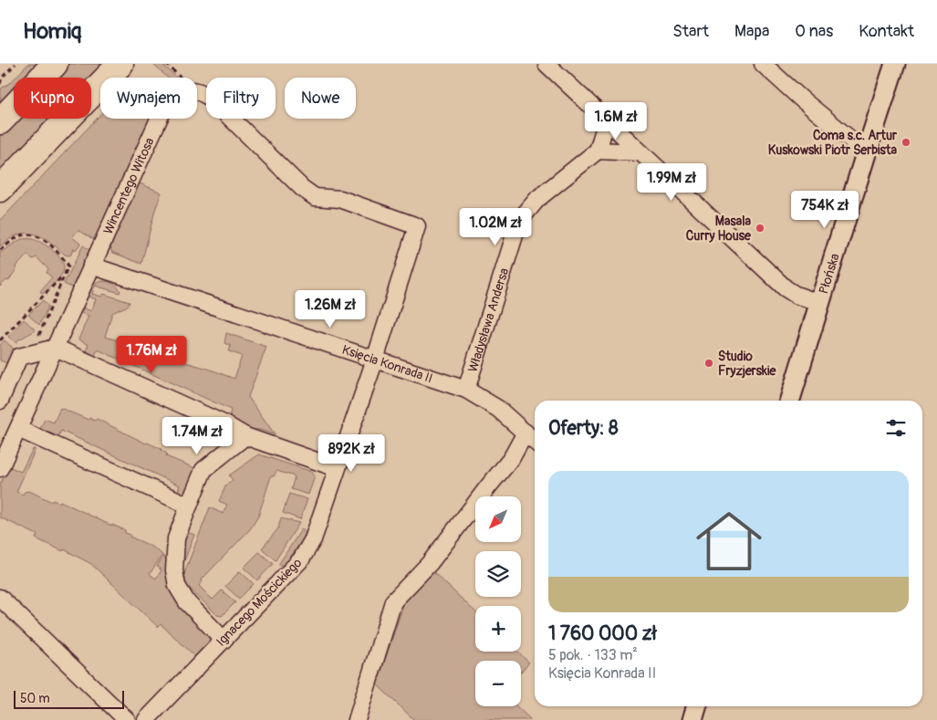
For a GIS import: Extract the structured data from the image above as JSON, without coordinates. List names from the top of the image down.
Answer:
{
  "streets": {
    "street": [
      "Wincentego Witosa",
      "Płońska",
      "Władysława Andersa",
      "Księcia Konrada II",
      "Ignacego Mościckiego"
    ]
  },
  "crossings": [
    ["Wincentego Witosa", "Księcia Konrada II"],
    ["Władysława Andersa", "Księcia Konrada II"],
    ["Księcia Konrada II", "Ignacego Mościckiego"]
  ],
  "places": ["Coma s.c. Artur Kuskowski Piotr Serbista", "Masala Curry House", "Studio Fryzjerskie"],
  "scale_bar": "50 m",
  "north": "bottom left",
  "page": {
    "header": "Homiq",
    "nav": [
      "Start",
      "Mapa",
      "O nas",
      "Kontakt"
    ],
    "chip": [
      "Kupno",
      "Wynajem",
      "Filtry",
      "Nowe"
    ],
    "price": [
      "1.6M zł",
      "1.99M zł",
      "754K zł",
      "1.02M zł",
      "1.26M zł",
      "1.76M zł",
      "1.74M zł",
      "892K zł"
    ],
    "heading": "Oferty: 8",
    "list": [
      {
        "name": "1 760 000 zł",
        "note": "5 pok. · 133 m² · Księcia Konrada II"
      }
    ],
    "map_buttons": ["+", "−"],
    "scale": "50 m"
  }
}
